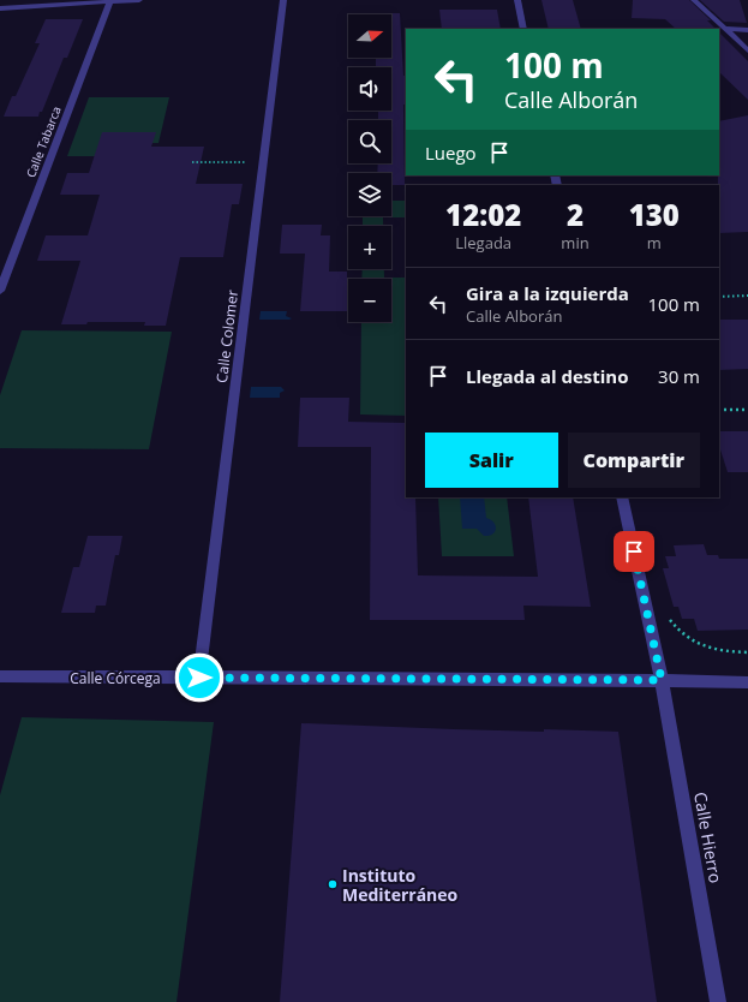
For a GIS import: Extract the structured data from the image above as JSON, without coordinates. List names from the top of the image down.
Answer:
{
  "streets": {
    "street": [
      "Calle Tabarca",
      "Calle Colomer",
      "Calle Córcega",
      "Calle Hierro"
    ]
  },
  "crossings": [
    ["Calle Colomer", "Calle Córcega"],
    ["Calle Córcega", "Calle Hierro"]
  ],
  "places": ["Instituto Mediterráneo"],
  "north": "right",
  "page": {
    "map_buttons": ["+", "−"],
    "turn": ["100 m", "Calle Alborán"],
    "then": "Luego",
    "eta": [
      "12:02",
      "Llegada",
      "2",
      "min",
      "130",
      "m"
    ],
    "list": [
      {
        "name": "Gira a la izquierda",
        "note": "Calle Alborán",
        "value": "100 m"
      },
      {
        "name": "Llegada al destino",
        "value": "30 m"
      }
    ],
    "buttons": ["Salir", "Compartir"]
  }
}
